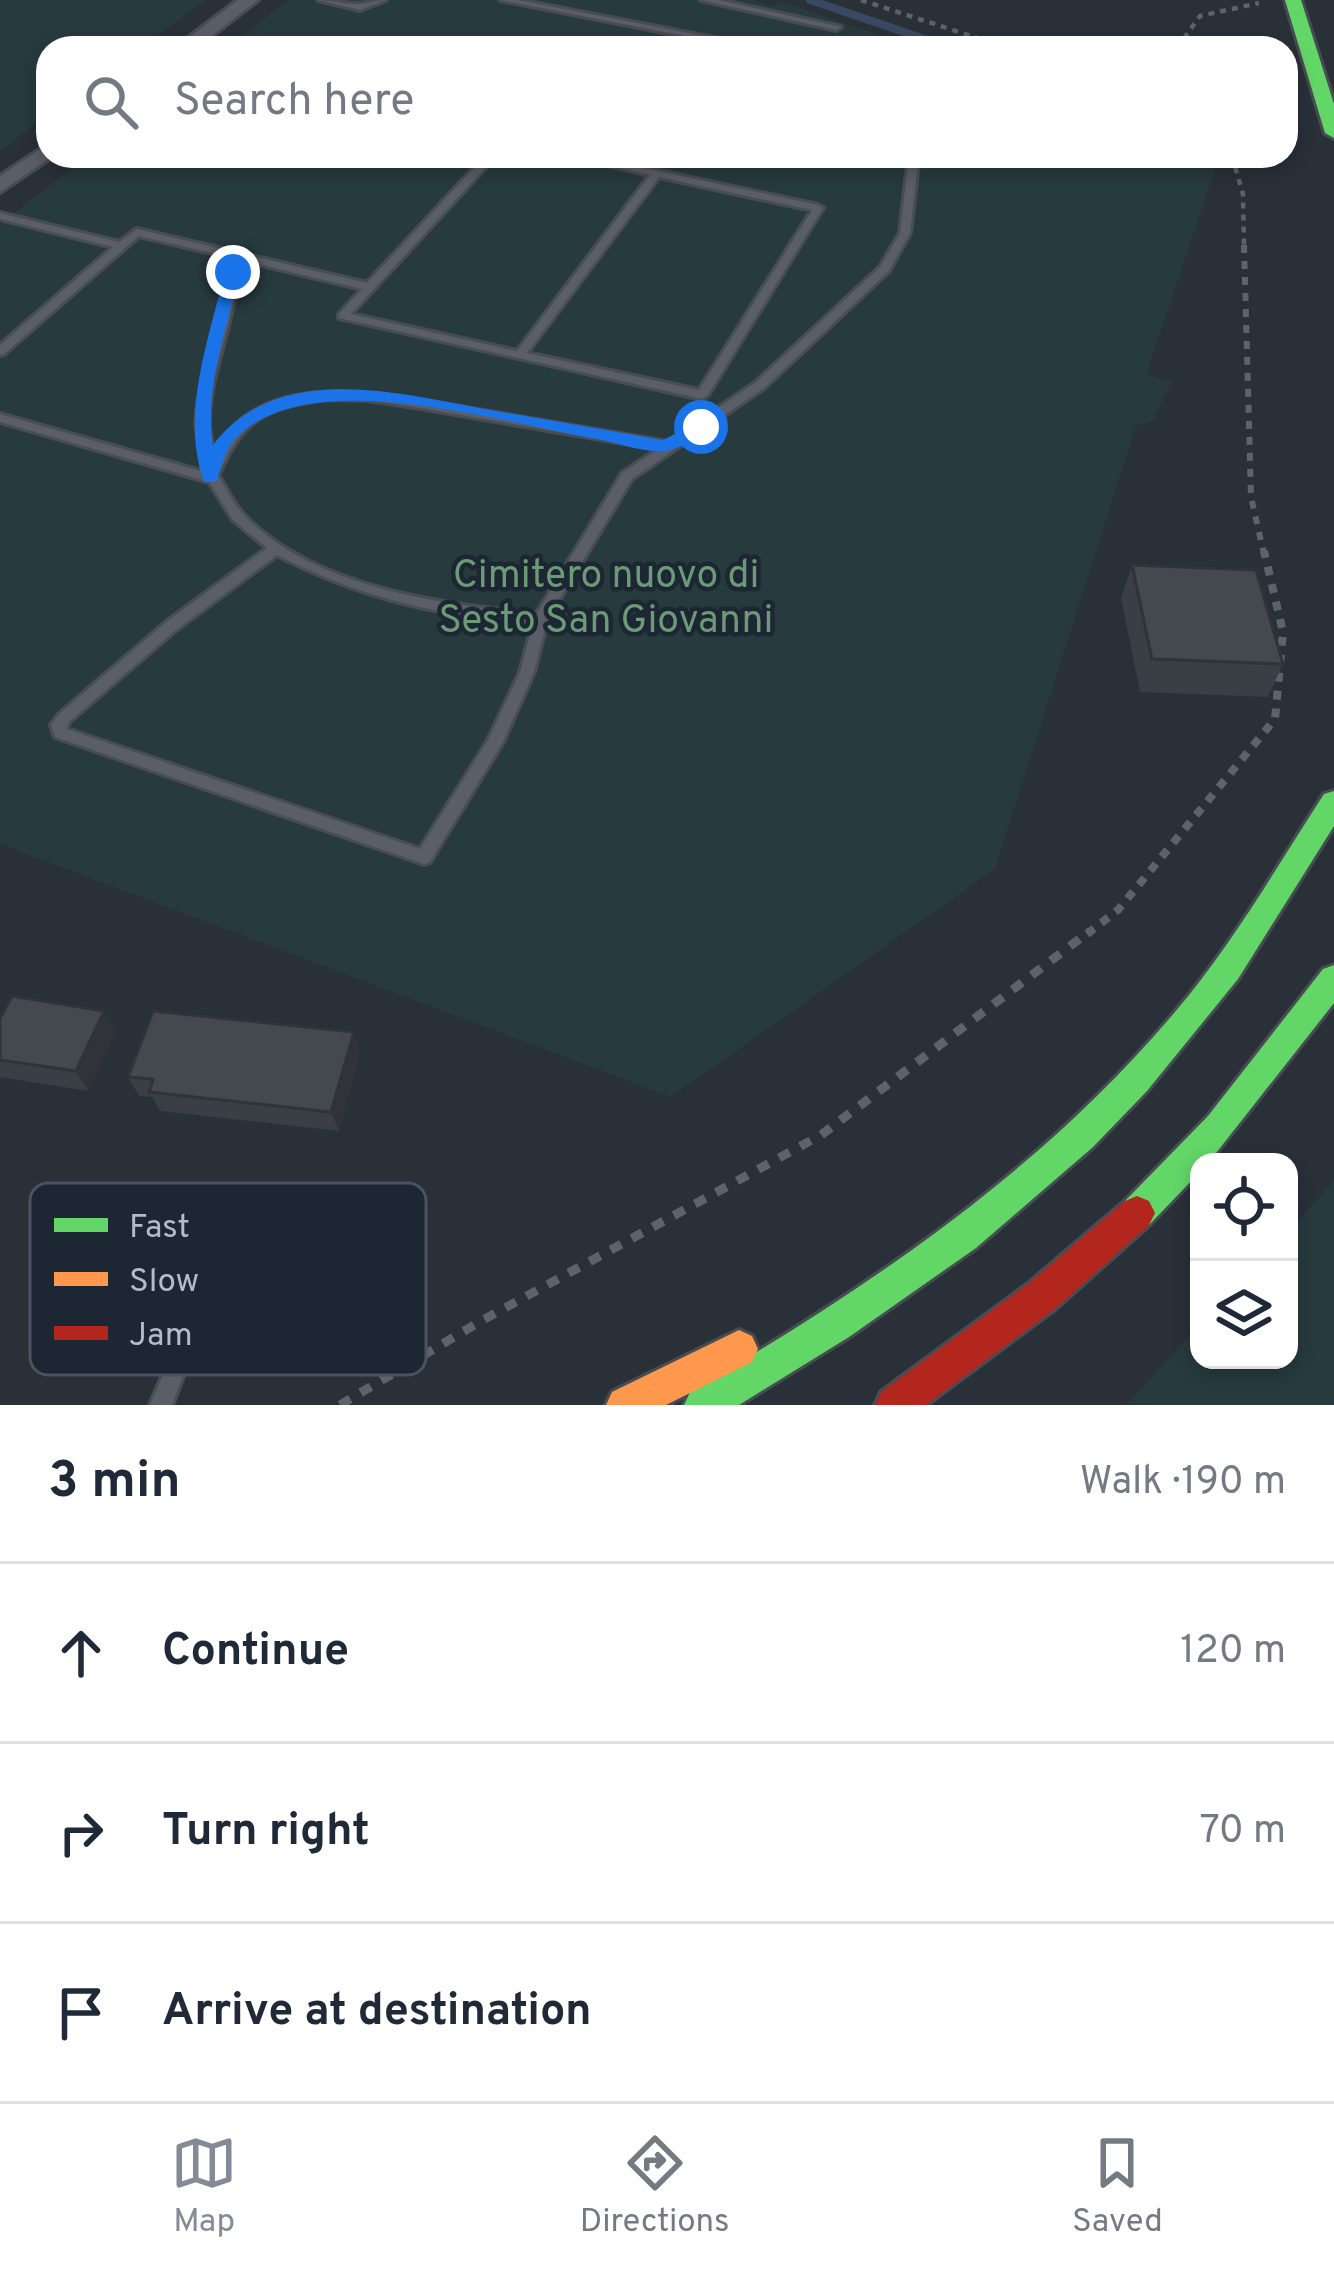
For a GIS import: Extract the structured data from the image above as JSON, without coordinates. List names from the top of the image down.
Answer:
{
  "parks": ["Cimitero nuovo di Sesto San Giovanni"],
  "legend": ["Fast", "Slow", "Jam"],
  "page": {
    "search": "Search here",
    "heading": ["3 min", "Walk · 190 m"],
    "list": [
      ["Continue", "120 m"],
      ["Turn right", "70 m"],
      "Arrive at destination"
    ],
    "nav": ["Map", "Directions", "Saved"]
  }
}
